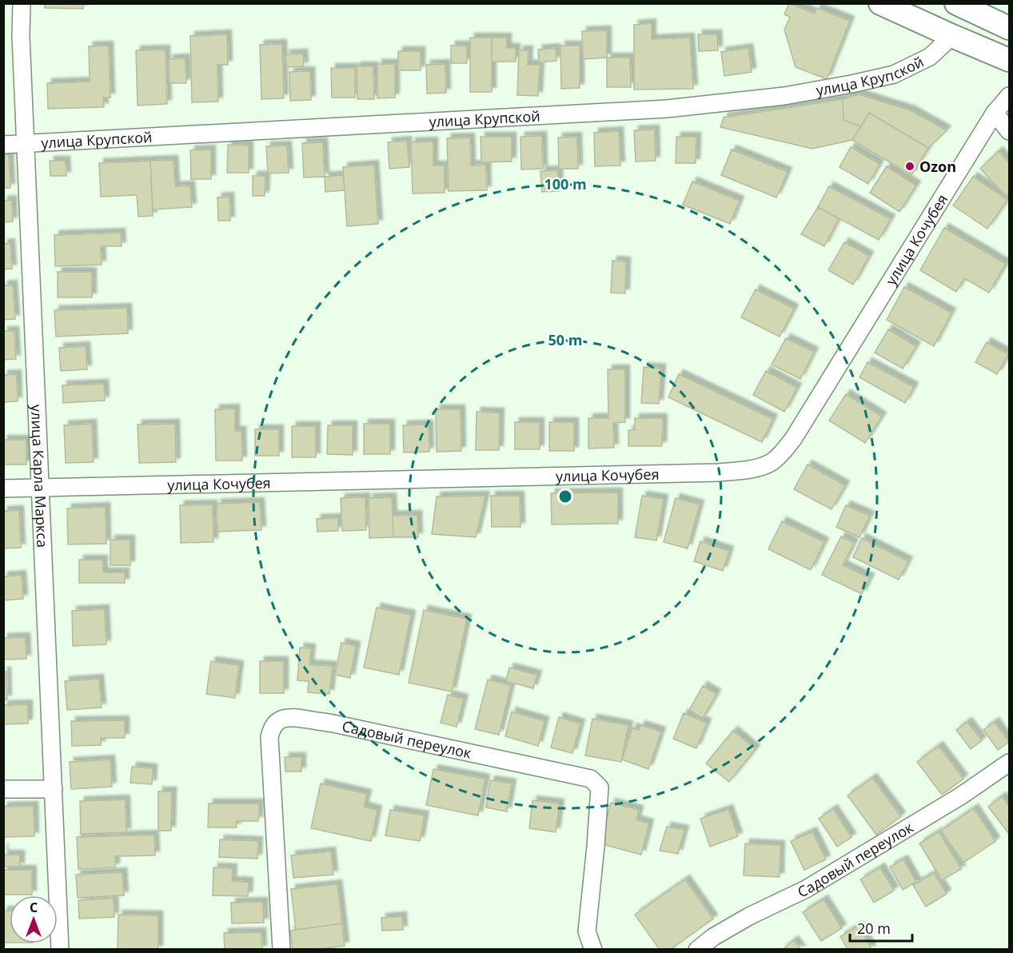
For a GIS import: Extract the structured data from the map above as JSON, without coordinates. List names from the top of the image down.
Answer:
{
  "streets": {
    "street": [
      "улица Крупской",
      "улица Кочубея",
      "улица Карла Маркса",
      "Садовый переулок"
    ]
  },
  "crossings": [
    ["улица Крупской", "улица Карла Маркса"],
    ["улица Кочубея", "улица Карла Маркса"]
  ],
  "places": ["Ozon"],
  "scale_bar": "20 m",
  "north": "top",
  "rings": ["100 m", "50 m"]
}
